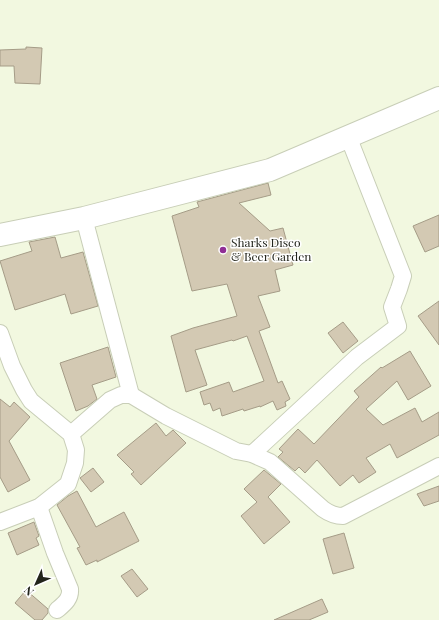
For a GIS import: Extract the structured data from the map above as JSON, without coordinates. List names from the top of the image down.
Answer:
{
  "places": ["Sharks Disco & Beer Garden"],
  "north": "bottom left"
}
